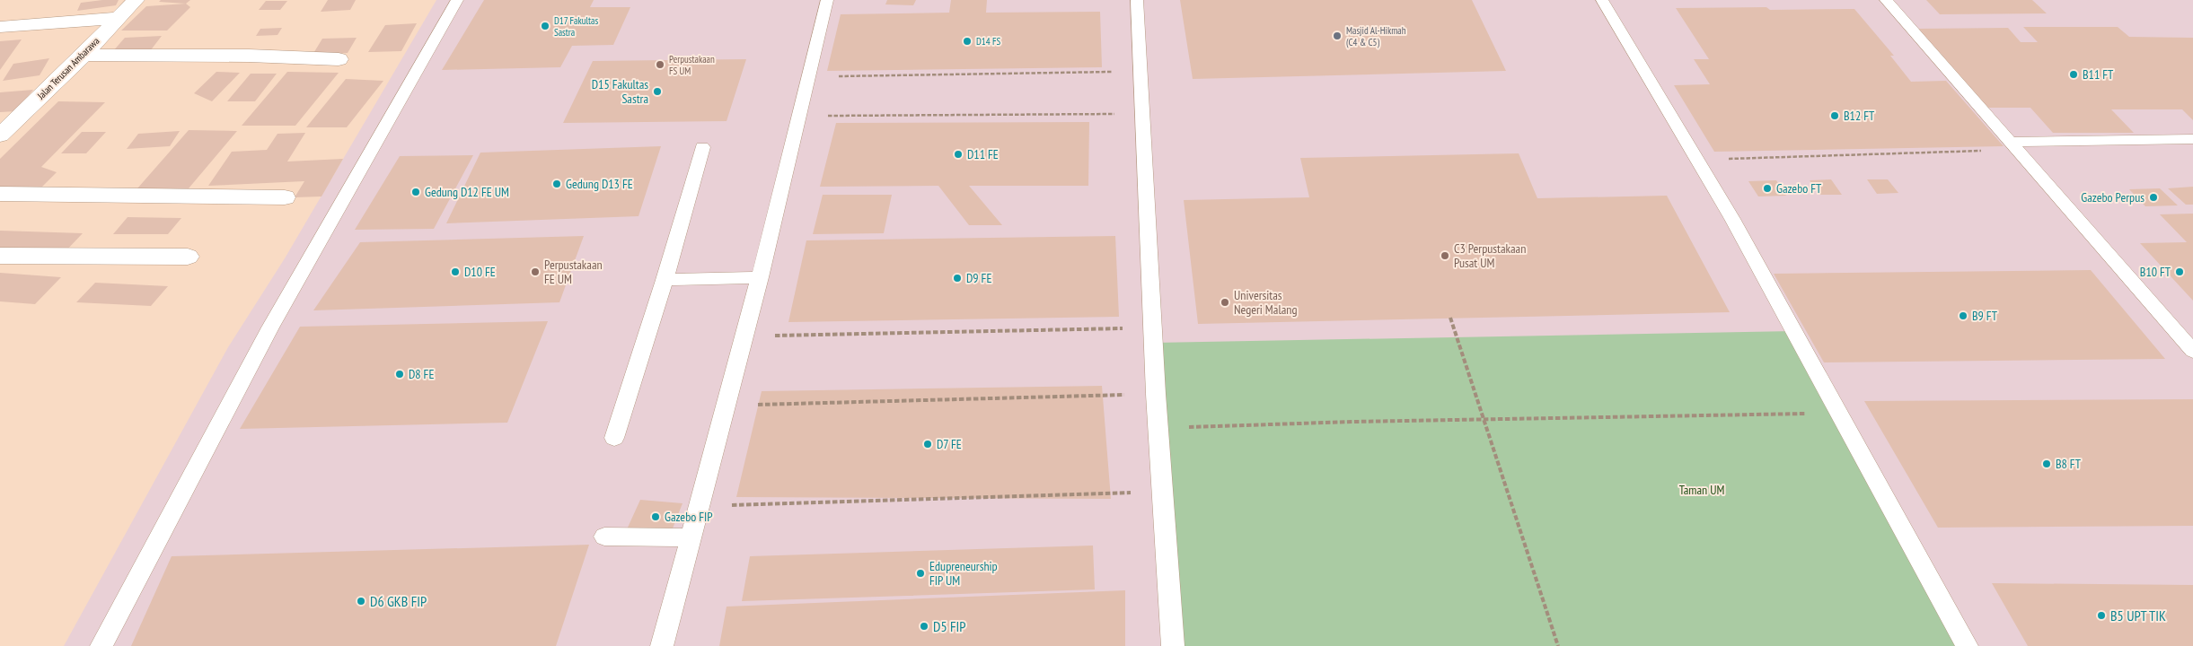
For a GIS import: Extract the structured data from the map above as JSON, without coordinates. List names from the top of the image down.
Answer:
{
  "streets": {
    "street": ["Jalan Terusan Ambarawa"]
  },
  "parks": ["Taman UM"],
  "places": [
    "D17 Fakultas Sastra",
    "Masjid Al-Hikmah (C4 & C5)",
    "D14 FS",
    "Perpustakaan FS UM",
    "B11 FT",
    "D15 Fakultas Sastra",
    "B12 FT",
    "D11 FE",
    "Gedung D13 FE",
    "Gazebo FT",
    "Gedung D12 FE UM",
    "Gazebo Perpus",
    "C3 Perpustakaan Pusat UM",
    "D10 FE",
    "Perpustakaan FE UM",
    "B10 FT",
    "D9 FE",
    "Universitas Negeri Malang",
    "B9 FT",
    "D8 FE",
    "D7 FE",
    "B8 FT",
    "Gazebo FIP",
    "Edupreneurship FIP UM",
    "D6 GKB FIP",
    "B5 UPT TIK",
    "D5 FIP"
  ]
}
